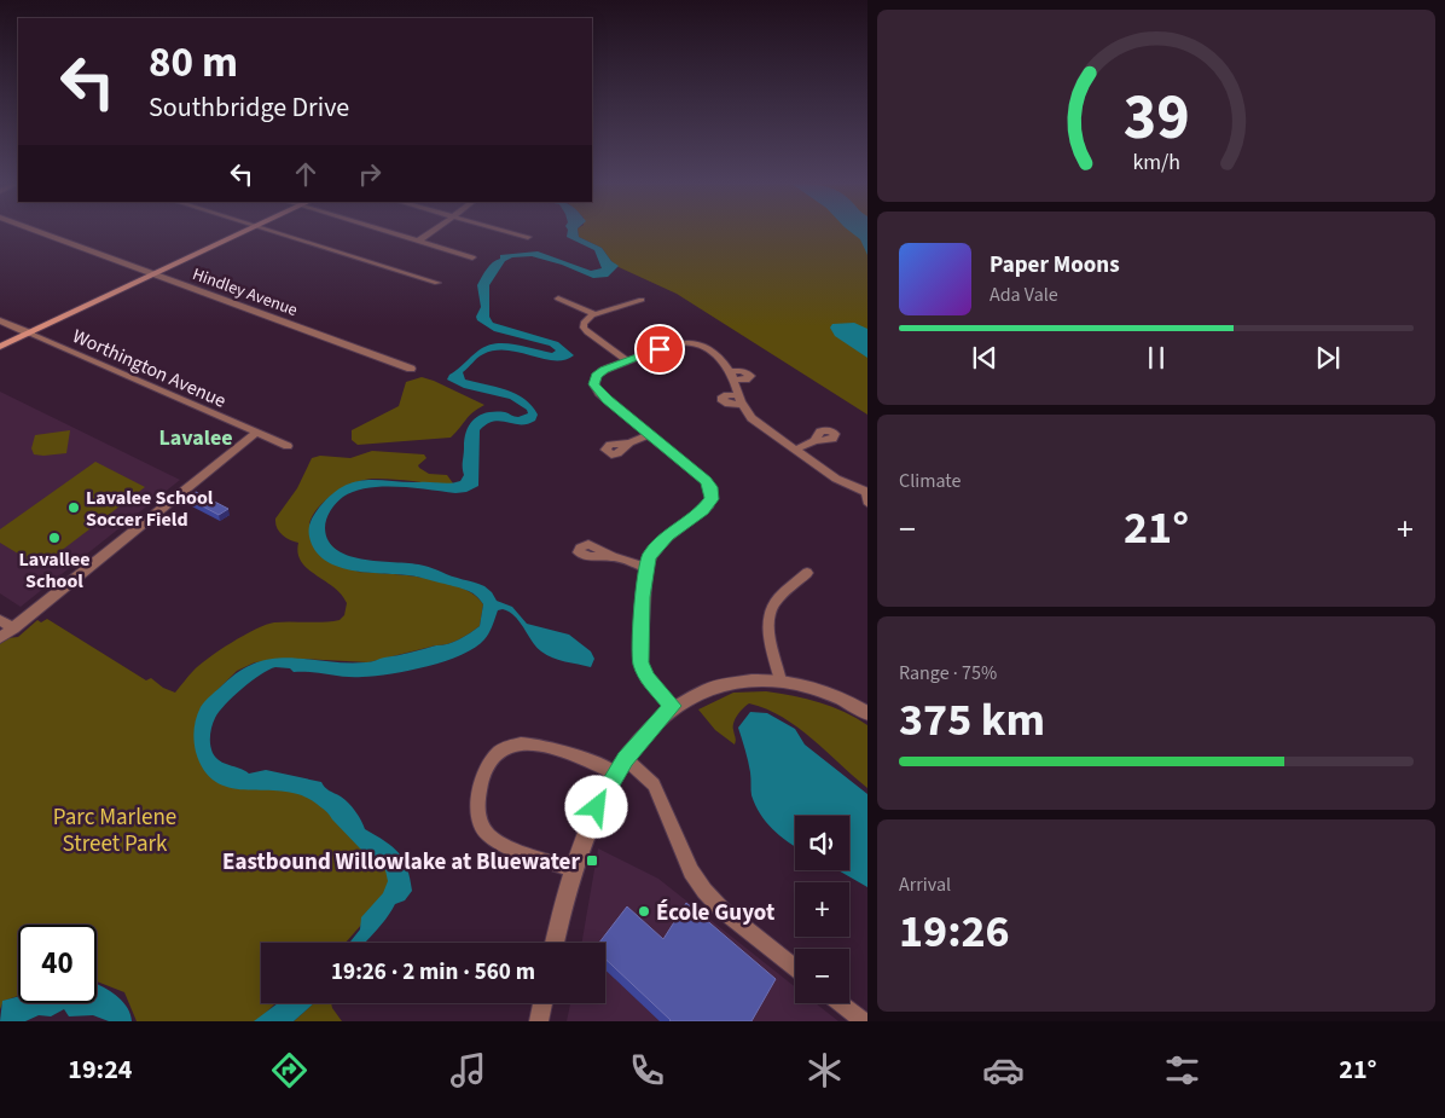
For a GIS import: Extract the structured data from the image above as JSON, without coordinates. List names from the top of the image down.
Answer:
{
  "streets": {
    "street": ["Hindley Avenue", "Worthington Avenue"]
  },
  "districts": ["Lavalee"],
  "parks": ["Parc Marlene Street Park"],
  "places": {
    "other": ["Lavalee School Soccer Field", "Lavallee School", "École Guyot"],
    "transit": ["Eastbound Willowlake at Bluewater"]
  },
  "page": {
    "turn": ["80 m", "Southbridge Drive"],
    "song": ["Paper Moons", "Ada Vale"],
    "tile": [
      "Climate",
      ["Range · 75%", "375 km"],
      ["Arrival", "19:26"]
    ],
    "heat": ["−", "21°", "+"],
    "map_buttons": ["+", "−"],
    "limit": "40",
    "trip": "19:26 · 2 min · 560 m",
    "tabs": ["19:24", "21°"],
    "gauge": ["39", "km/h"]
  }
}
